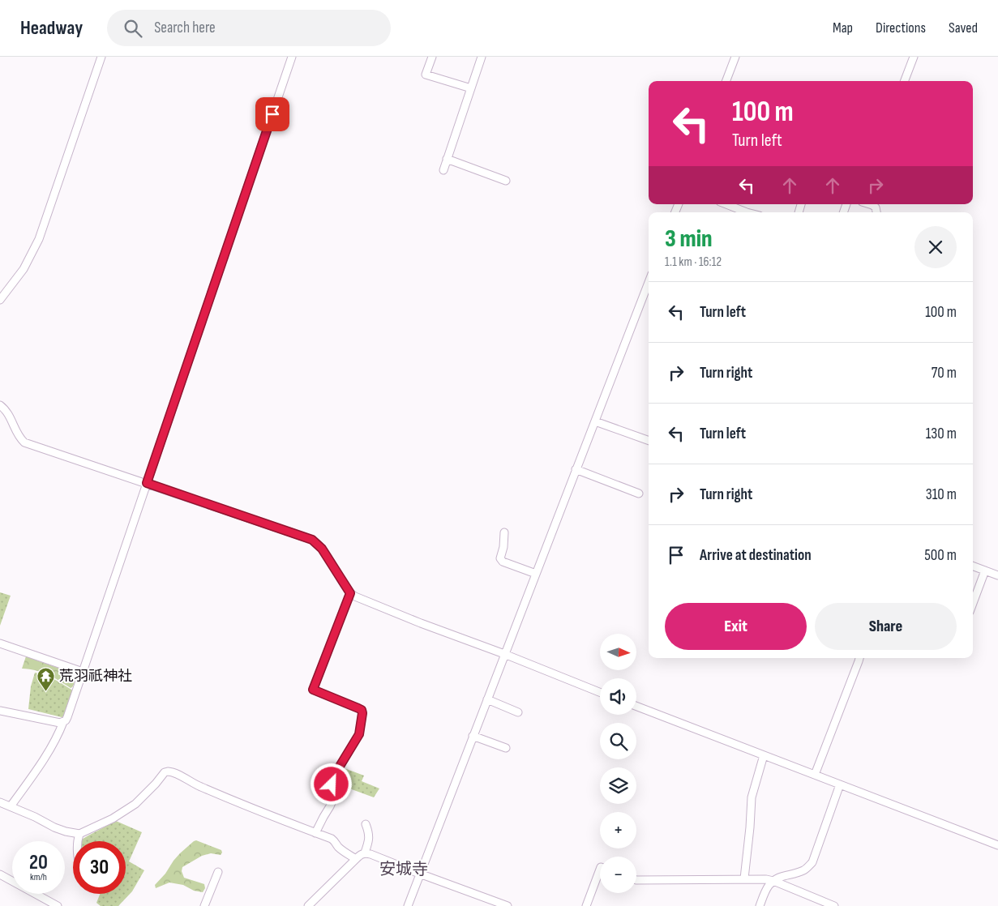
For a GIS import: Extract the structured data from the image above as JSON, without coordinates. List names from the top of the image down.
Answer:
{
  "districts": ["安城寺"],
  "places": {
    "temple": ["荒羽祇神社"]
  },
  "north": "right",
  "page": {
    "header": "Headway",
    "search": "Search here",
    "nav": ["Map", "Directions", "Saved"],
    "turn": ["100 m", "Turn left"],
    "heading": ["3 min", "1.1 km · 16:12"],
    "list": [
      {
        "name": "Turn left",
        "value": "100 m"
      },
      {
        "name": "Turn right",
        "value": "70 m"
      },
      {
        "name": "Turn left",
        "value": "130 m"
      },
      {
        "name": "Turn right",
        "value": "310 m"
      },
      {
        "name": "Arrive at destination",
        "value": "500 m"
      }
    ],
    "buttons": ["Exit", "Share"],
    "map_buttons": ["+", "−"],
    "speed": "20 km/h",
    "limit": "30"
  }
}
